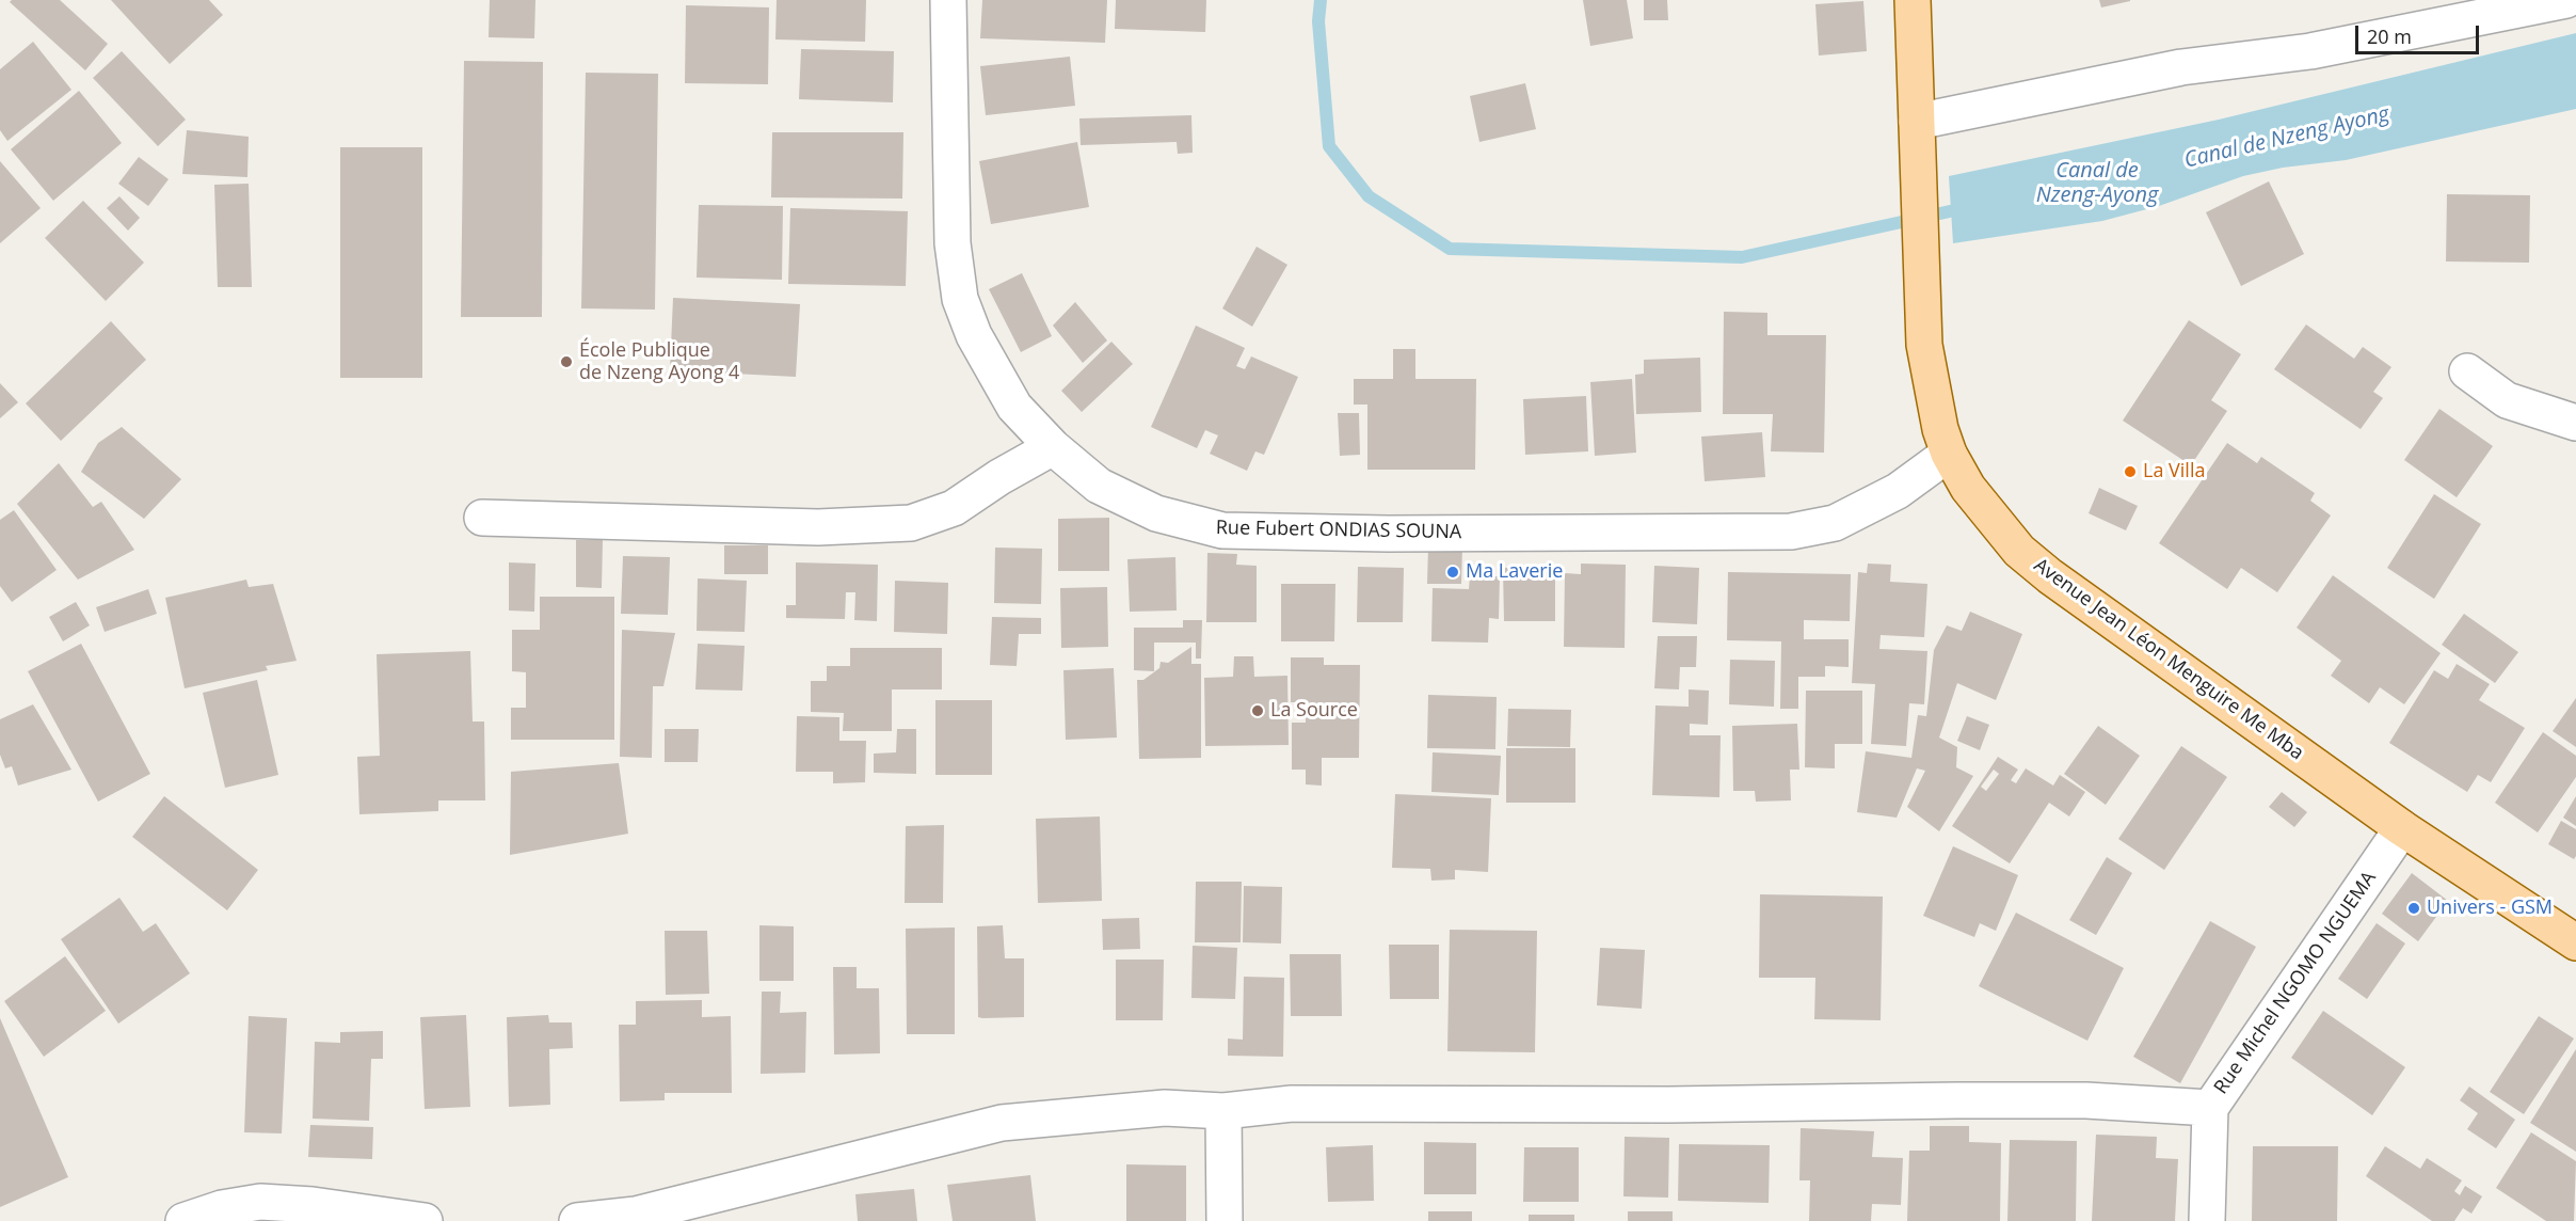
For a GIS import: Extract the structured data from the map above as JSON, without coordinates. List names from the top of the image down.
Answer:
{
  "streets": {
    "main road": ["Avenue Jean Léon Menguire Me Mba"],
    "street": ["Rue Fubert ONDIAS SOUNA", "Rue Michel NGOMO NGUEMA"]
  },
  "crossings": [
    ["Rue Fubert ONDIAS SOUNA", "Avenue Jean Léon Menguire Me Mba"],
    ["Avenue Jean Léon Menguire Me Mba", "Rue Michel NGOMO NGUEMA"]
  ],
  "water": ["Canal de Nzeng Ayong", "Canal de Nzeng-Ayong"],
  "places": [
    "École Publique de Nzeng Ayong 4",
    "La Villa",
    "Ma Laverie",
    "La Source",
    "Univers - GSM"
  ],
  "scale_bar": "20 m"
}
